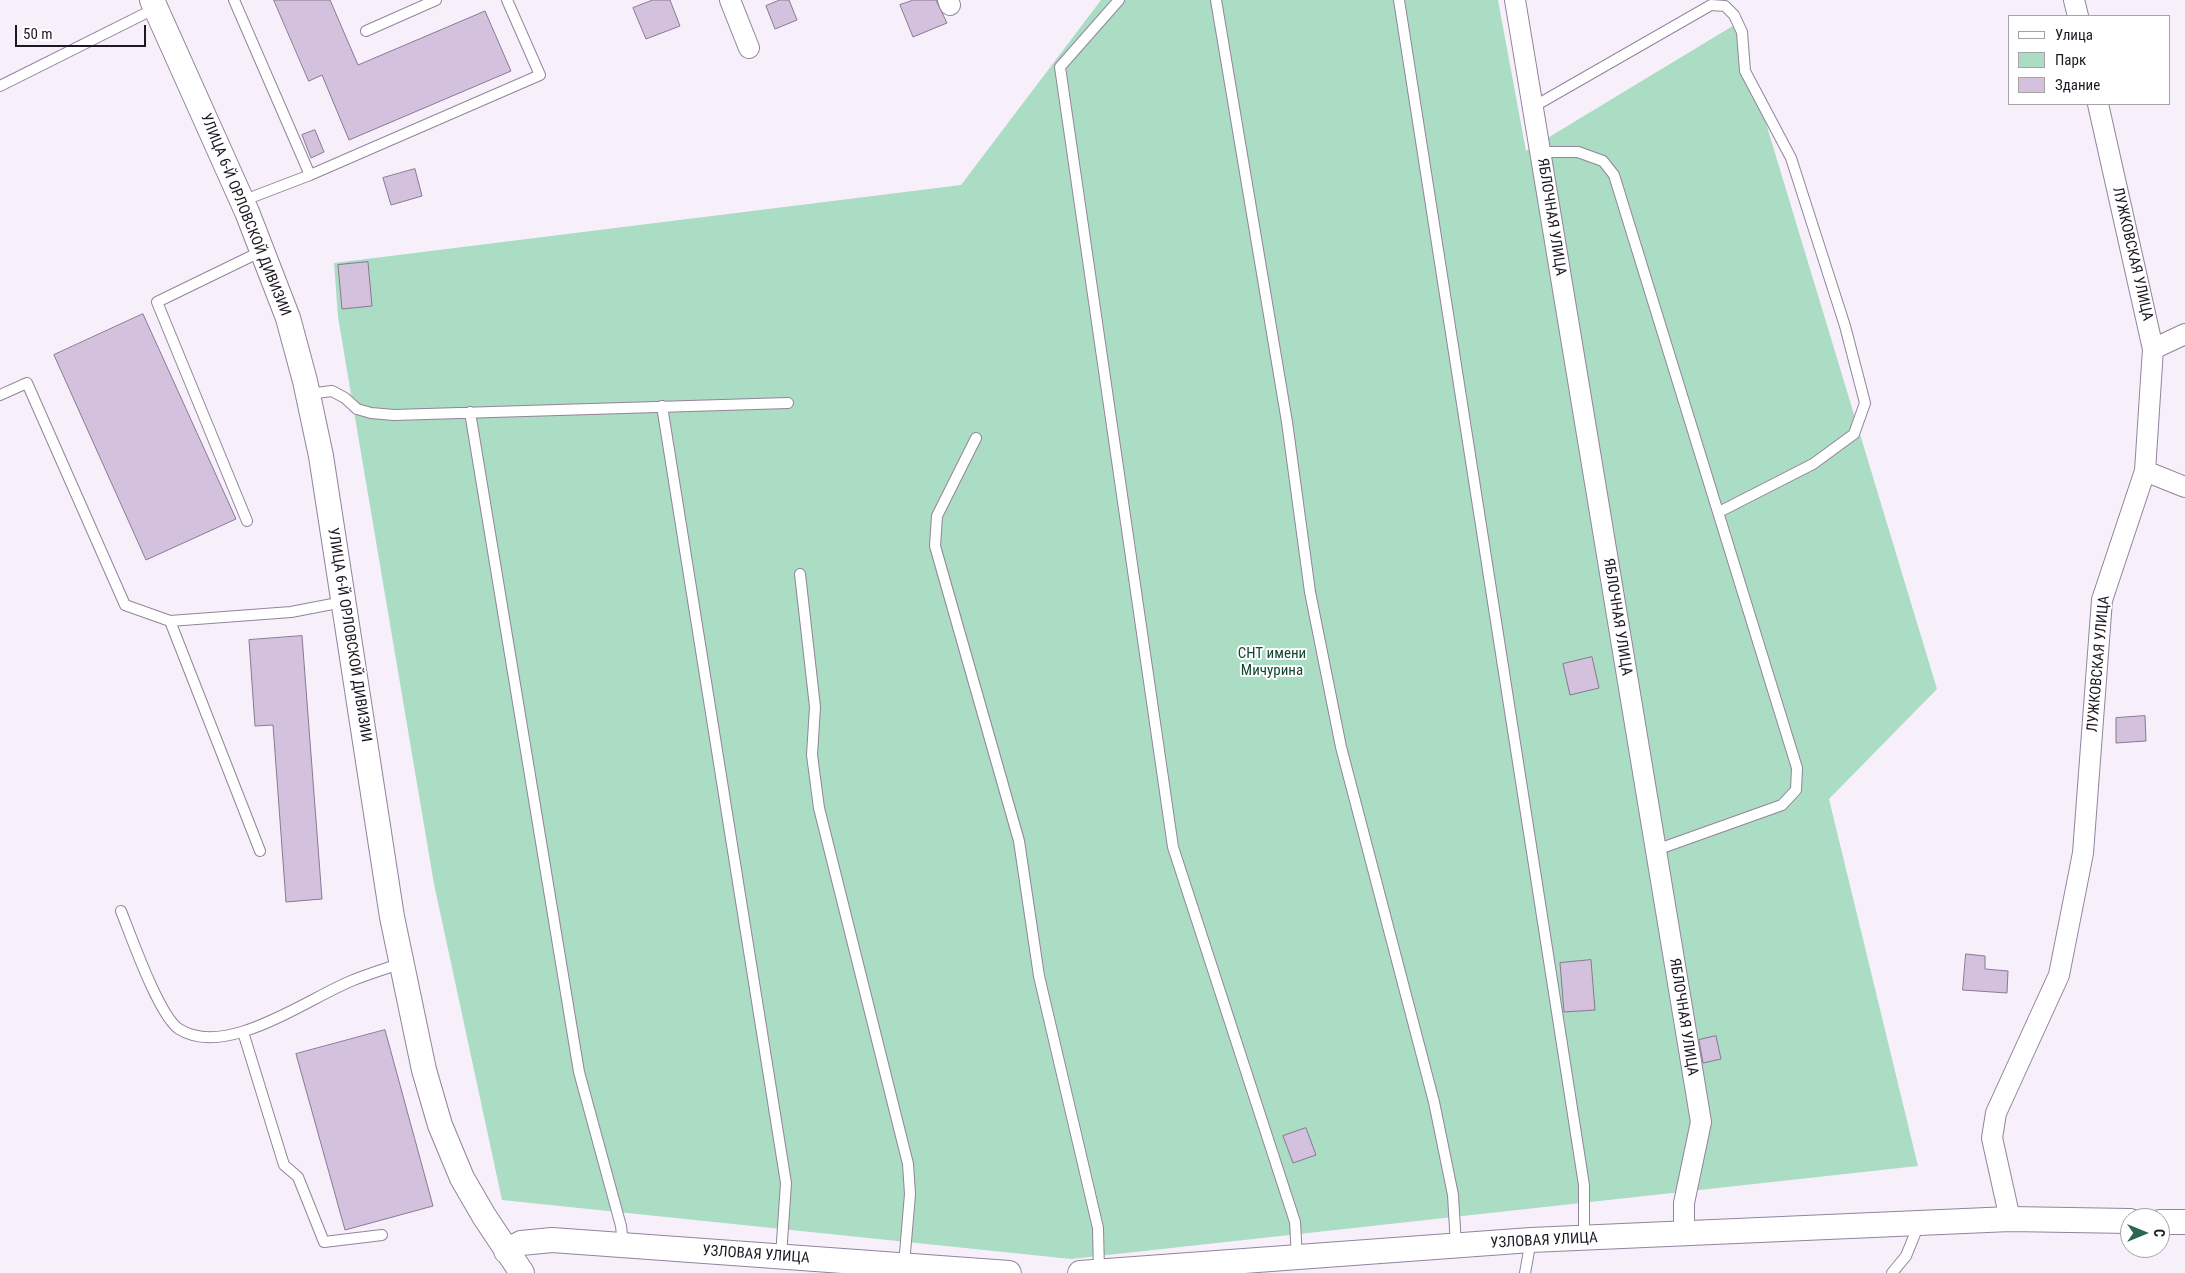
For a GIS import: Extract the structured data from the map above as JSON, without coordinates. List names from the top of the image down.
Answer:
{
  "streets": {
    "street": [
      "УЛИЦА 6-Й ОРЛОВСКОЙ ДИВИЗИИ",
      "ЯБЛОЧНАЯ УЛИЦА",
      "ЛУЖКОВСКАЯ УЛИЦА",
      "УЗЛОВАЯ УЛИЦА"
    ]
  },
  "crossings": [
    ["УЛИЦА 6-Й ОРЛОВСКОЙ ДИВИЗИИ", "УЗЛОВАЯ УЛИЦА"],
    ["ЯБЛОЧНАЯ УЛИЦА", "УЗЛОВАЯ УЛИЦА"],
    ["ЛУЖКОВСКАЯ УЛИЦА", "УЗЛОВАЯ УЛИЦА"]
  ],
  "parks": ["СНТ имени Мичурина"],
  "legend": ["Улица", "Парк", "Здание"],
  "scale_bar": "50 m",
  "north": "right"
}
